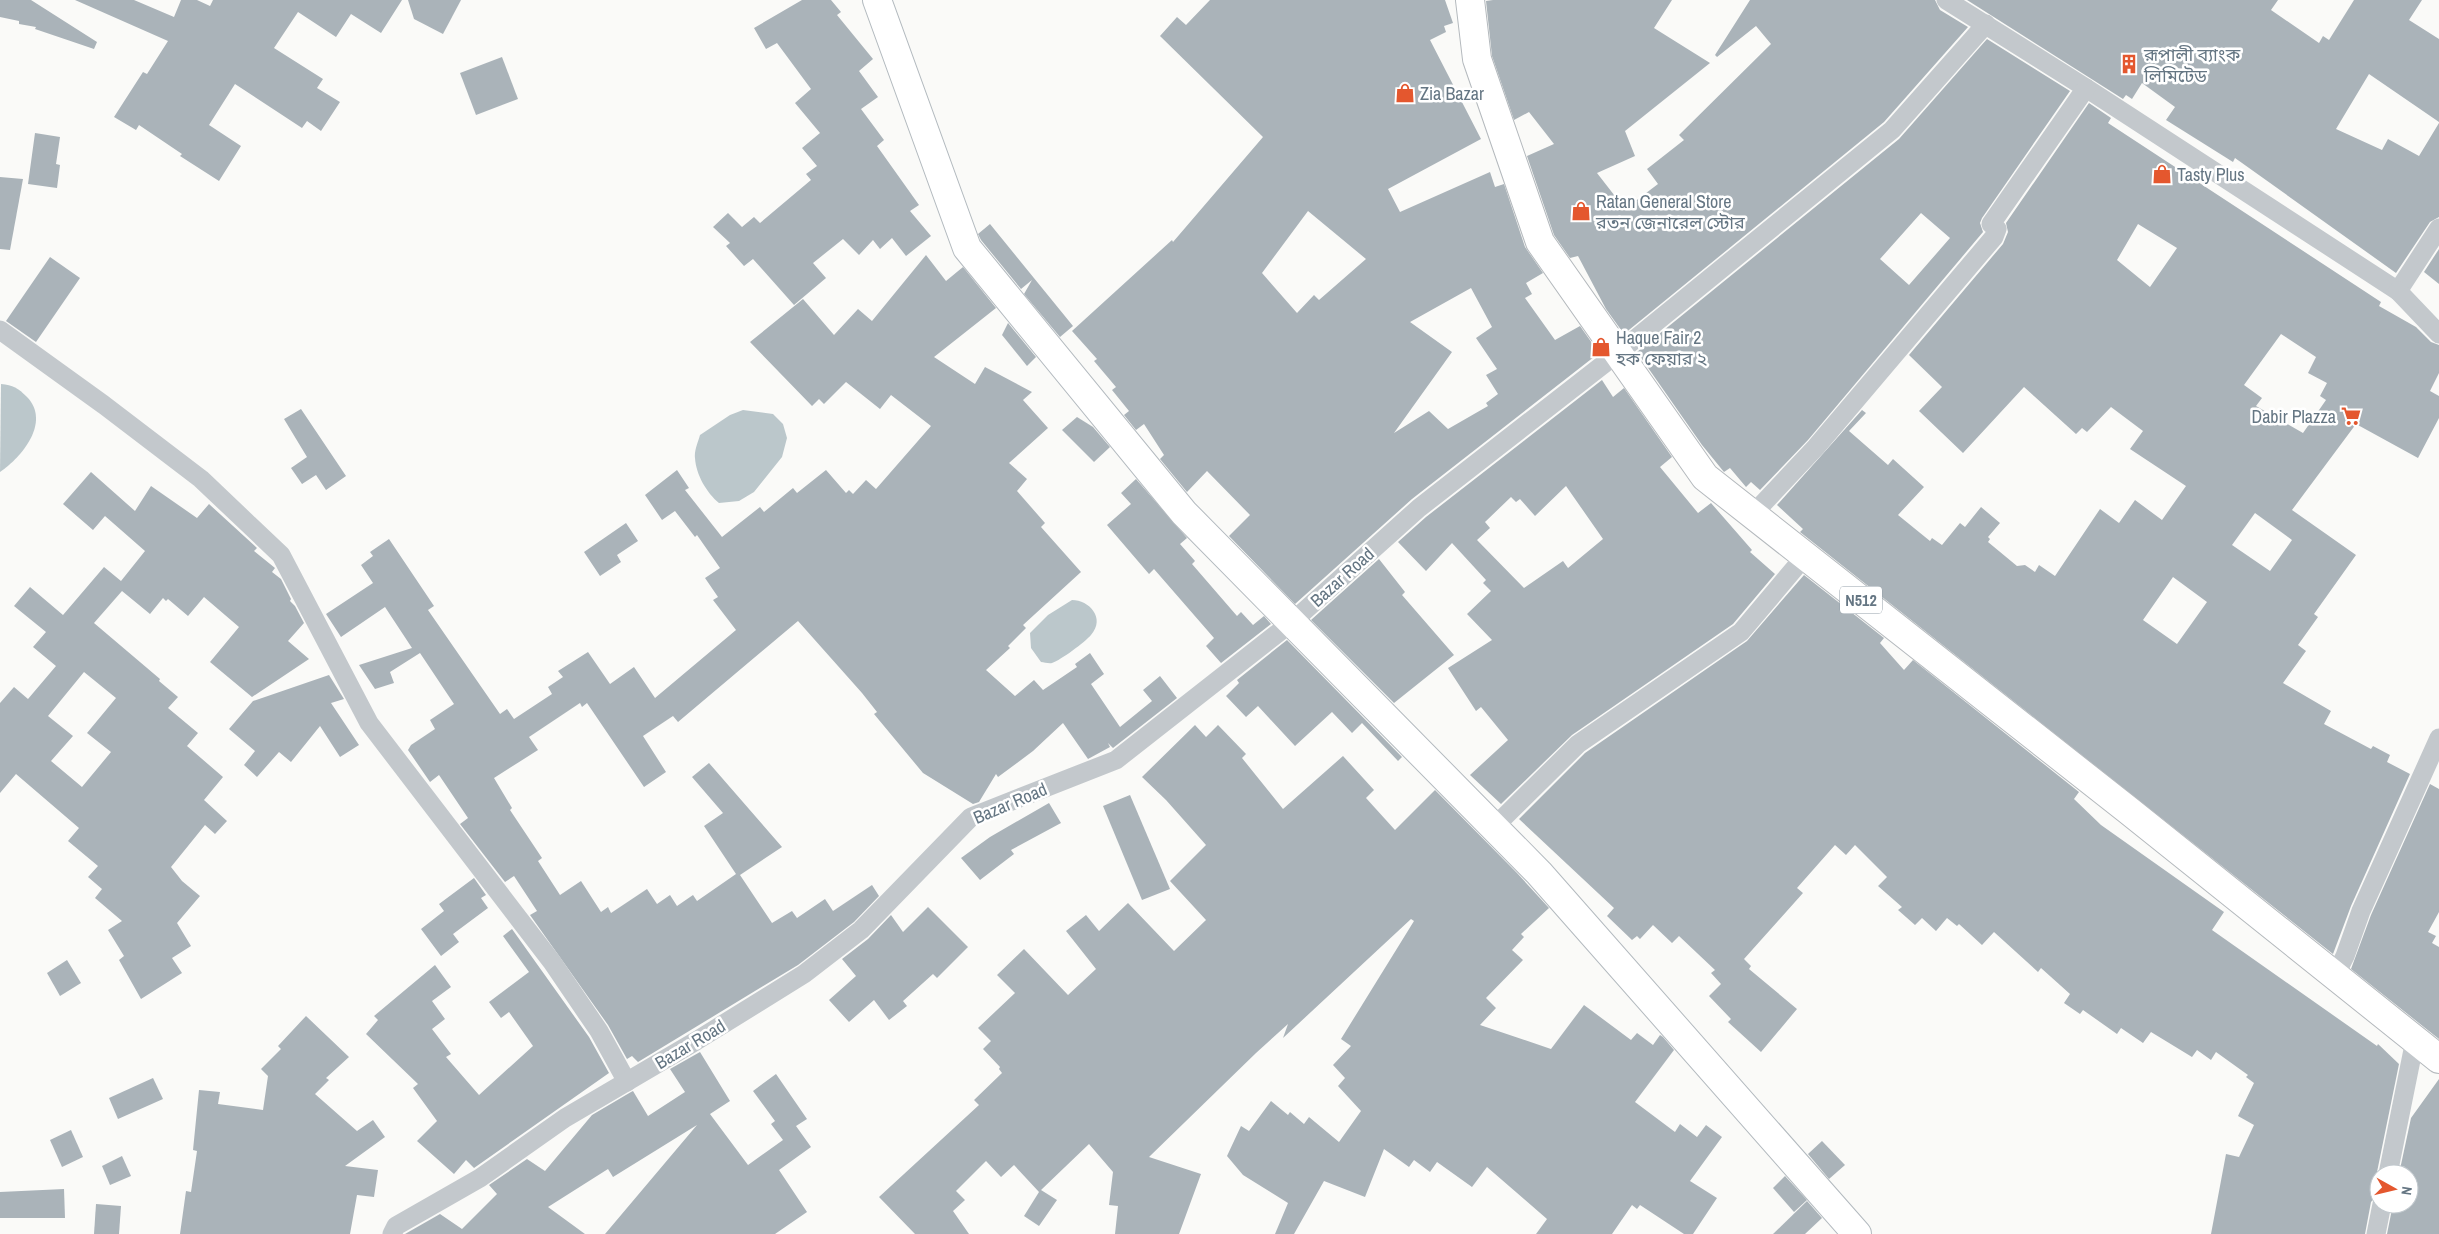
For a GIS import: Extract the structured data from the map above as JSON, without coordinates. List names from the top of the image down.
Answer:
{
  "streets": {
    "main road": ["N512"],
    "street": ["Bazar Road"]
  },
  "crossings": [
    ["Bazar Road", "N512"]
  ],
  "places": {
    "building": ["রূপালী ব্যাংক লিমিটেড"],
    "shop": [
      "Zia Bazar",
      "Tasty Plus",
      "Ratan General Store রতন জেনারেল স্টোর",
      "Haque Fair 2 হক ফেয়ার ২"
    ],
    "supermarket": ["Dabir Plazza"]
  },
  "north": "right"
}
